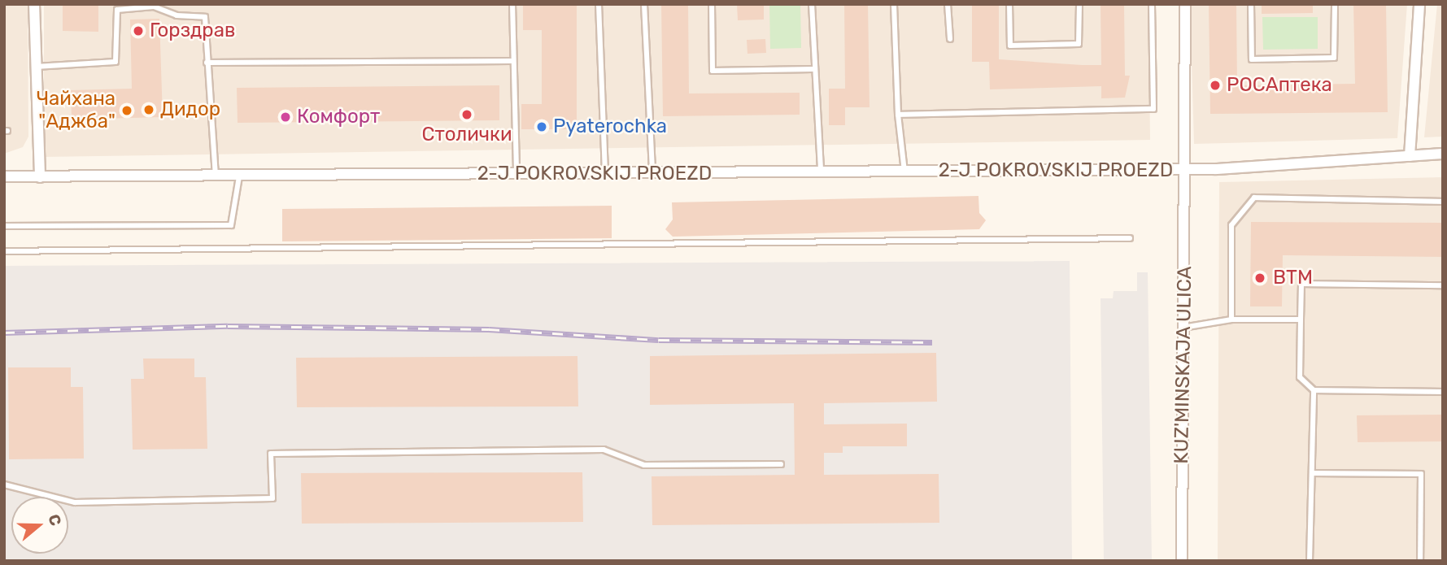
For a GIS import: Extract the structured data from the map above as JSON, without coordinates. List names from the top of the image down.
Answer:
{
  "streets": {
    "street": ["2-J POKROVSKIJ PROEZD", "KUZ'MINSKAJA ULICA"]
  },
  "crossings": [
    ["2-J POKROVSKIJ PROEZD", "KUZ'MINSKAJA ULICA"]
  ],
  "places": [
    "Горздрав",
    "РОСАптека",
    "Дидор",
    "Чайхана \"Аджба\"",
    "Столички",
    "Комфорт",
    "Pyaterochka",
    "ВТМ"
  ],
  "north": "right"
}
